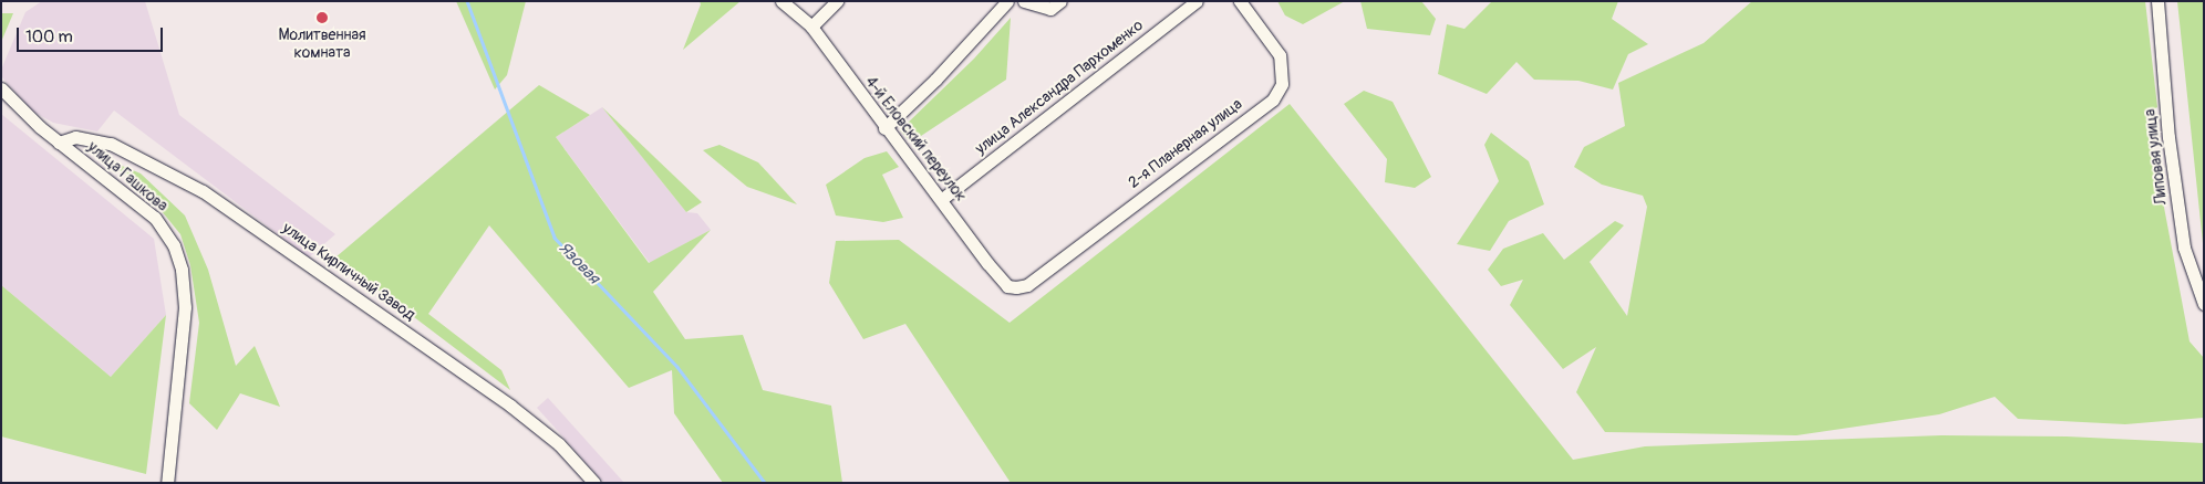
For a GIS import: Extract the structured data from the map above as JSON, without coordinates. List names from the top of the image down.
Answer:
{
  "streets": {
    "street": [
      "улица Александра Пархоменко",
      "4-й Еловский переулок",
      "2-я Планерная улица",
      "Липовая улица",
      "улица Гашкова",
      "улица Кирпичный Завод"
    ]
  },
  "crossings": [
    ["улица Александра Пархоменко", "4-й Еловский переулок"],
    ["4-й Еловский переулок", "2-я Планерная улица"],
    ["улица Гашкова", "улица Кирпичный Завод"]
  ],
  "water": ["Язовая"],
  "places": ["Молитвенная комната"],
  "scale_bar": "100 m"
}
